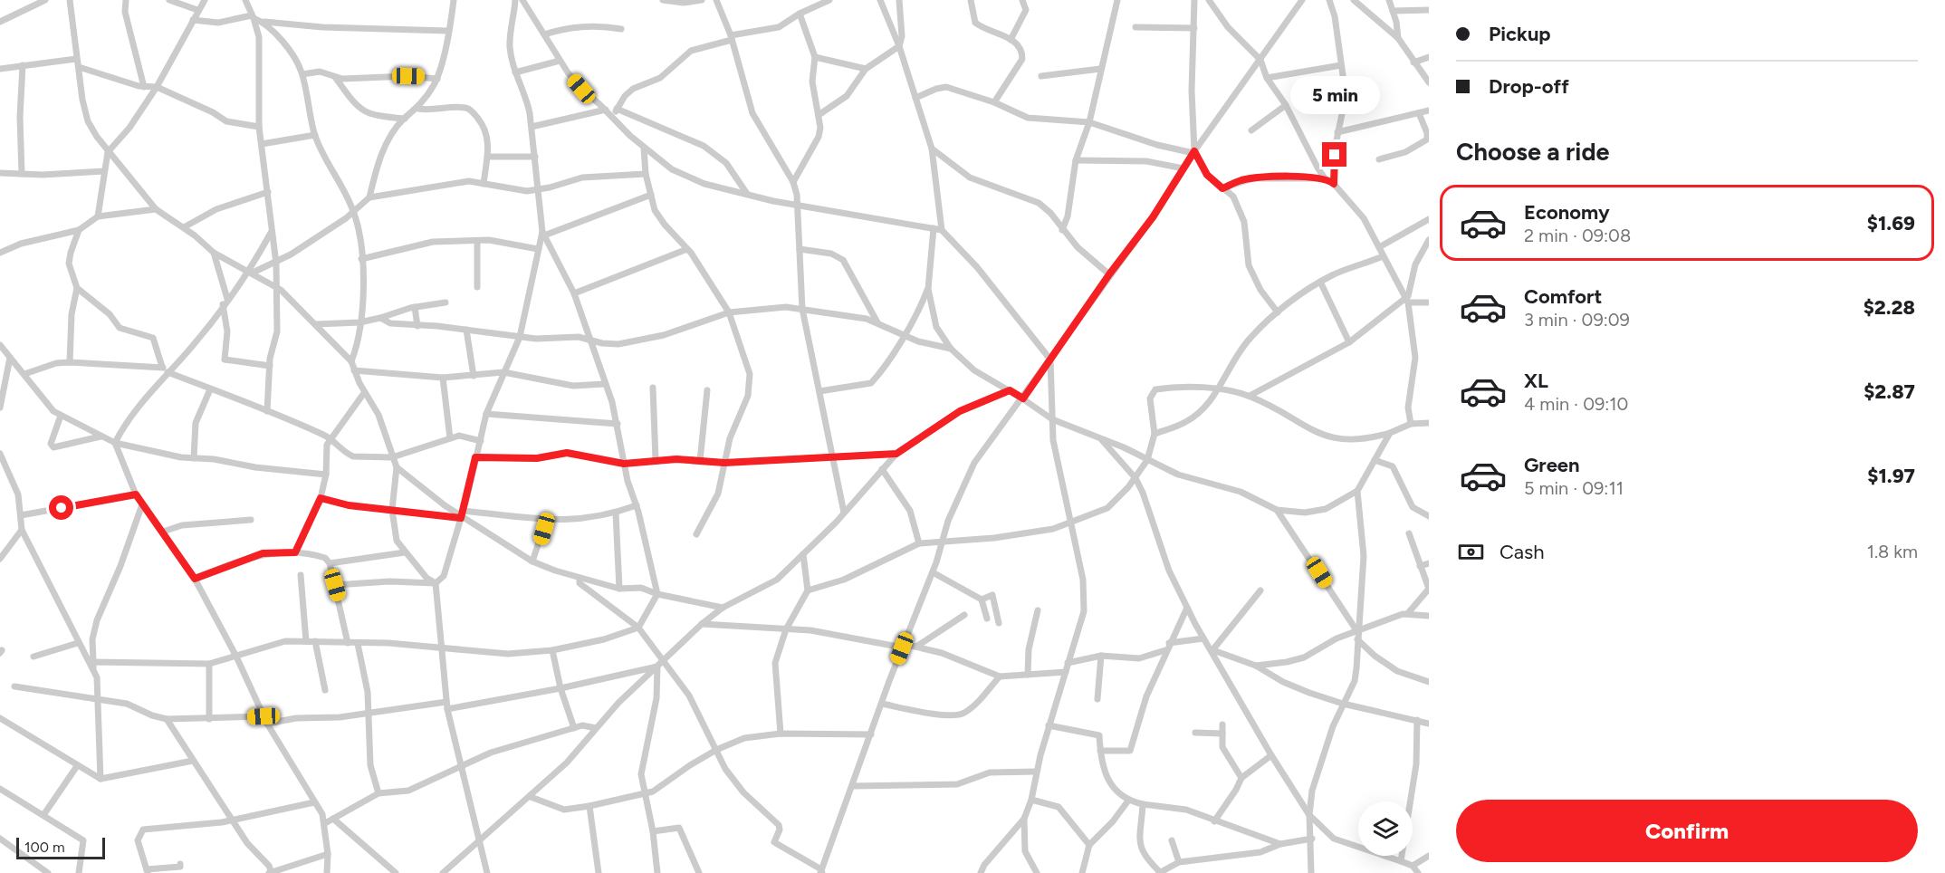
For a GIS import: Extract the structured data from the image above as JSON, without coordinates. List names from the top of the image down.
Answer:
{
  "scale_bar": "100 m",
  "page": {
    "banner": ["Pickup", "Drop-off"],
    "bubble": "5 min",
    "heading": "Choose a ride",
    "list": [
      {
        "name": "Economy",
        "note": "2 min · 09:08",
        "value": "$1.69"
      },
      {
        "name": "Comfort",
        "note": "3 min · 09:09",
        "value": "$2.28"
      },
      {
        "name": "XL",
        "note": "4 min · 09:10",
        "value": "$2.87"
      },
      {
        "name": "Green",
        "note": "5 min · 09:11",
        "value": "$1.97"
      }
    ],
    "pay": ["Cash", "1.8 km"],
    "buttons": "Confirm",
    "scale": "100 m"
  }
}
